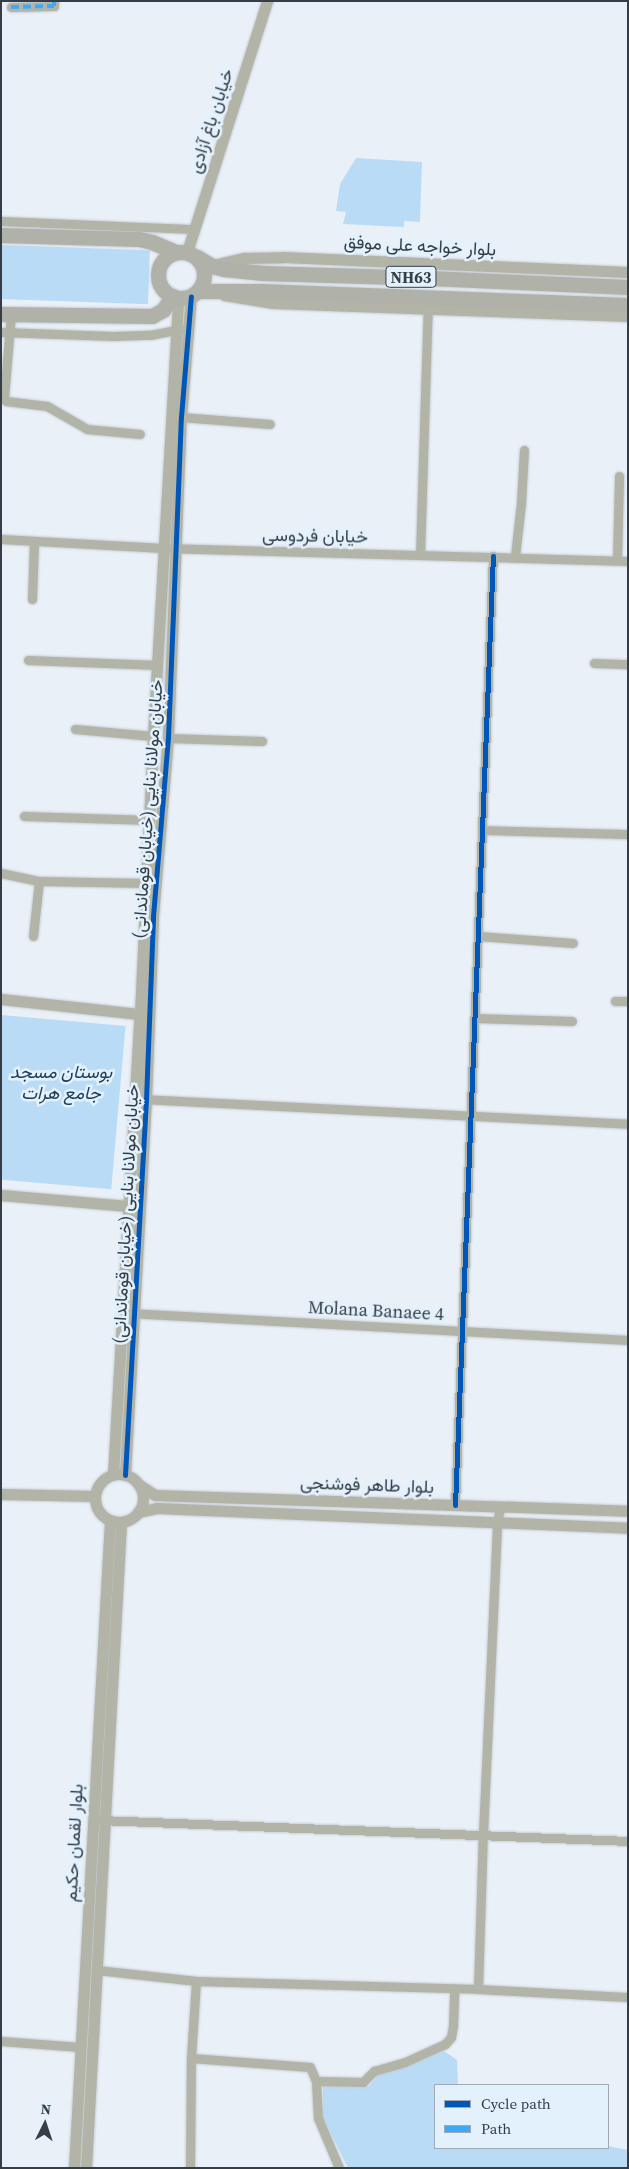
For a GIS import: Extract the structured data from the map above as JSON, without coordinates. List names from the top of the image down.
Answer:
{
  "streets": {
    "highway": ["NH63"],
    "street": [
      "خیابان باغ آزادی",
      "خیابان فردوسی",
      "خیابان مولانا بنایی (خیابان قوماندانی)",
      "Molana Banaee 4",
      "بلوار طاهر فوشنجی",
      "بلوار لقمان حکیم"
    ]
  },
  "crossings": [
    ["خیابان باغ آزادی", "NH63"],
    ["خیابان باغ آزادی", "خیابان مولانا بنایی (خیابان قوماندانی)"],
    ["NH63", "خیابان مولانا بنایی (خیابان قوماندانی)"],
    ["خیابان فردوسی", "خیابان مولانا بنایی (خیابان قوماندانی)"],
    ["خیابان مولانا بنایی (خیابان قوماندانی)", "Molana Banaee 4"],
    ["خیابان مولانا بنایی (خیابان قوماندانی)", "بلوار طاهر فوشنجی"],
    ["خیابان مولانا بنایی (خیابان قوماندانی)", "بلوار لقمان حکیم"],
    ["بلوار طاهر فوشنجی", "بلوار لقمان حکیم"]
  ],
  "parks": ["بوستان مسجد جامع هرات"],
  "legend": ["Cycle path", "Path"],
  "north": "top"
}
